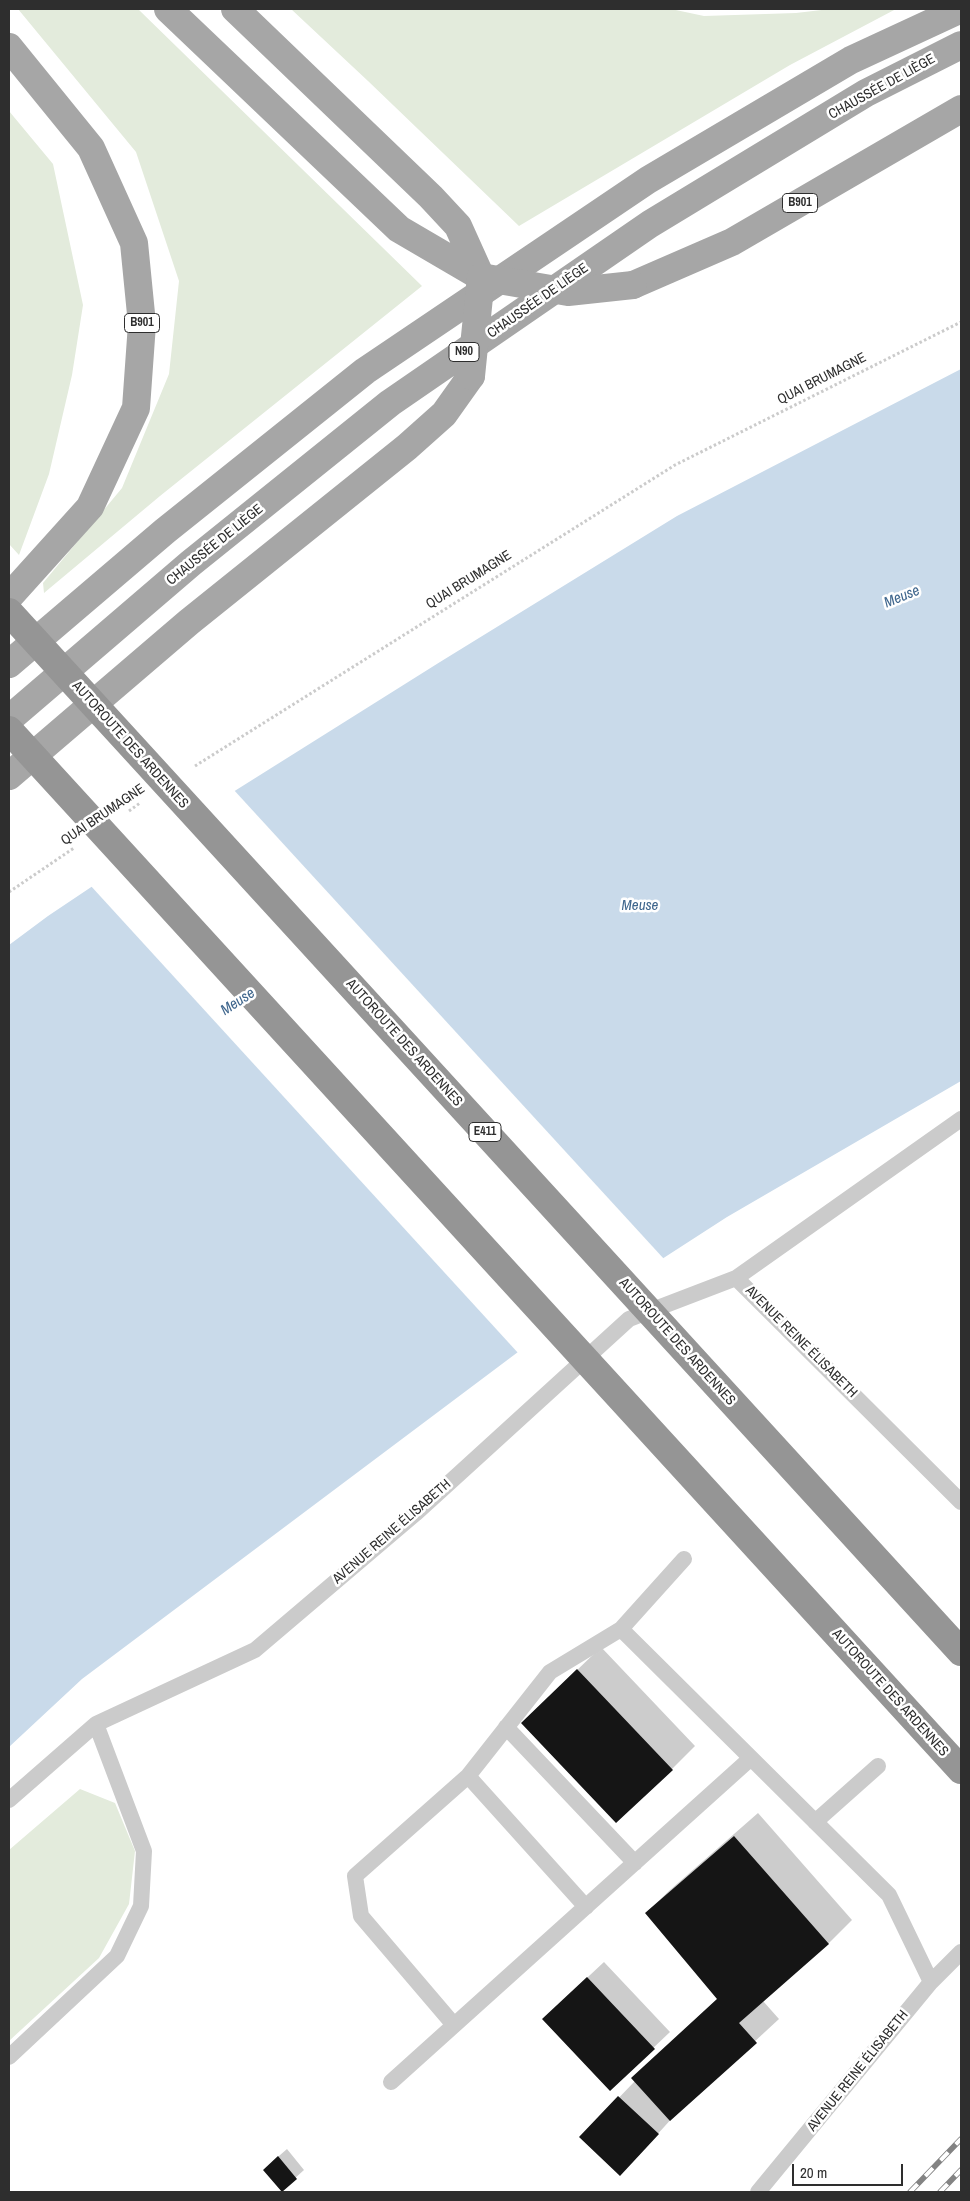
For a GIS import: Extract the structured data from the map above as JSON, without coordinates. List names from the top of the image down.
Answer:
{
  "streets": {
    "highway": ["AUTOROUTE DES ARDENNES", "E411"],
    "main road": ["CHAUSSÉE DE LIÈGE", "B901", "N90"],
    "lane": ["AVENUE REINE ÉLISABETH"],
    "path": ["QUAI BRUMAGNE"]
  },
  "water": ["Meuse"],
  "scale_bar": "20 m"
}
